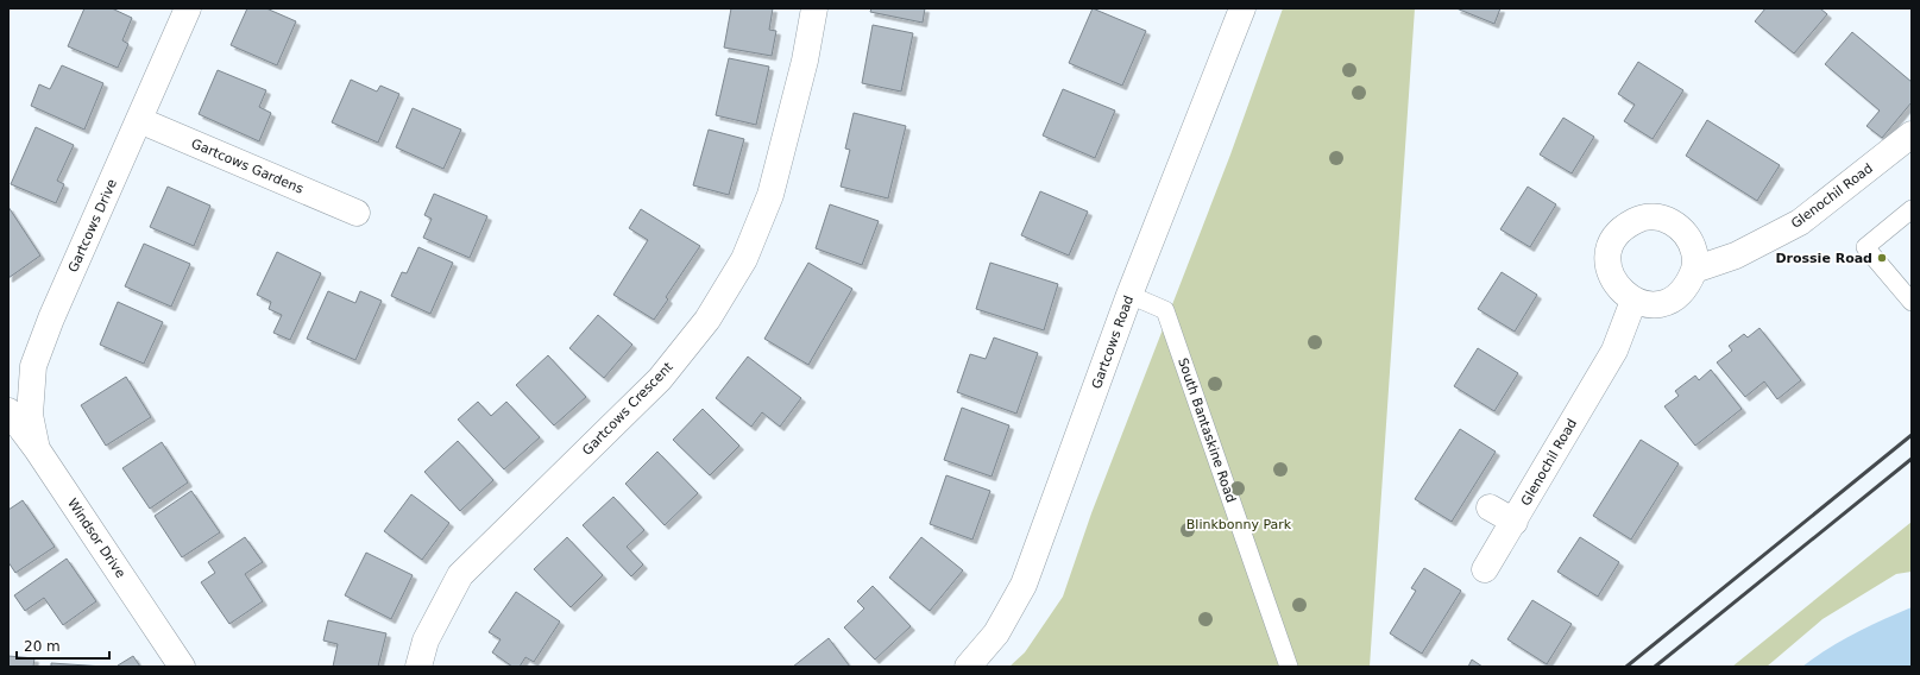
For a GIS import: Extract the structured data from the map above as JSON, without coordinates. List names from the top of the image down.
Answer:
{
  "streets": {
    "street": [
      "Gartcows Gardens",
      "Glenochil Road",
      "Gartcows Drive",
      "Gartcows Road",
      "Gartcows Crescent",
      "Windsor Drive"
    ],
    "lane": ["South Bantaskine Road"]
  },
  "crossings": [
    ["Gartcows Gardens", "Gartcows Drive"],
    ["Gartcows Drive", "Windsor Drive"],
    ["Gartcows Road", "South Bantaskine Road"]
  ],
  "parks": ["Blinkbonny Park"],
  "places": ["Drossie Road"],
  "scale_bar": "20 m"
}
